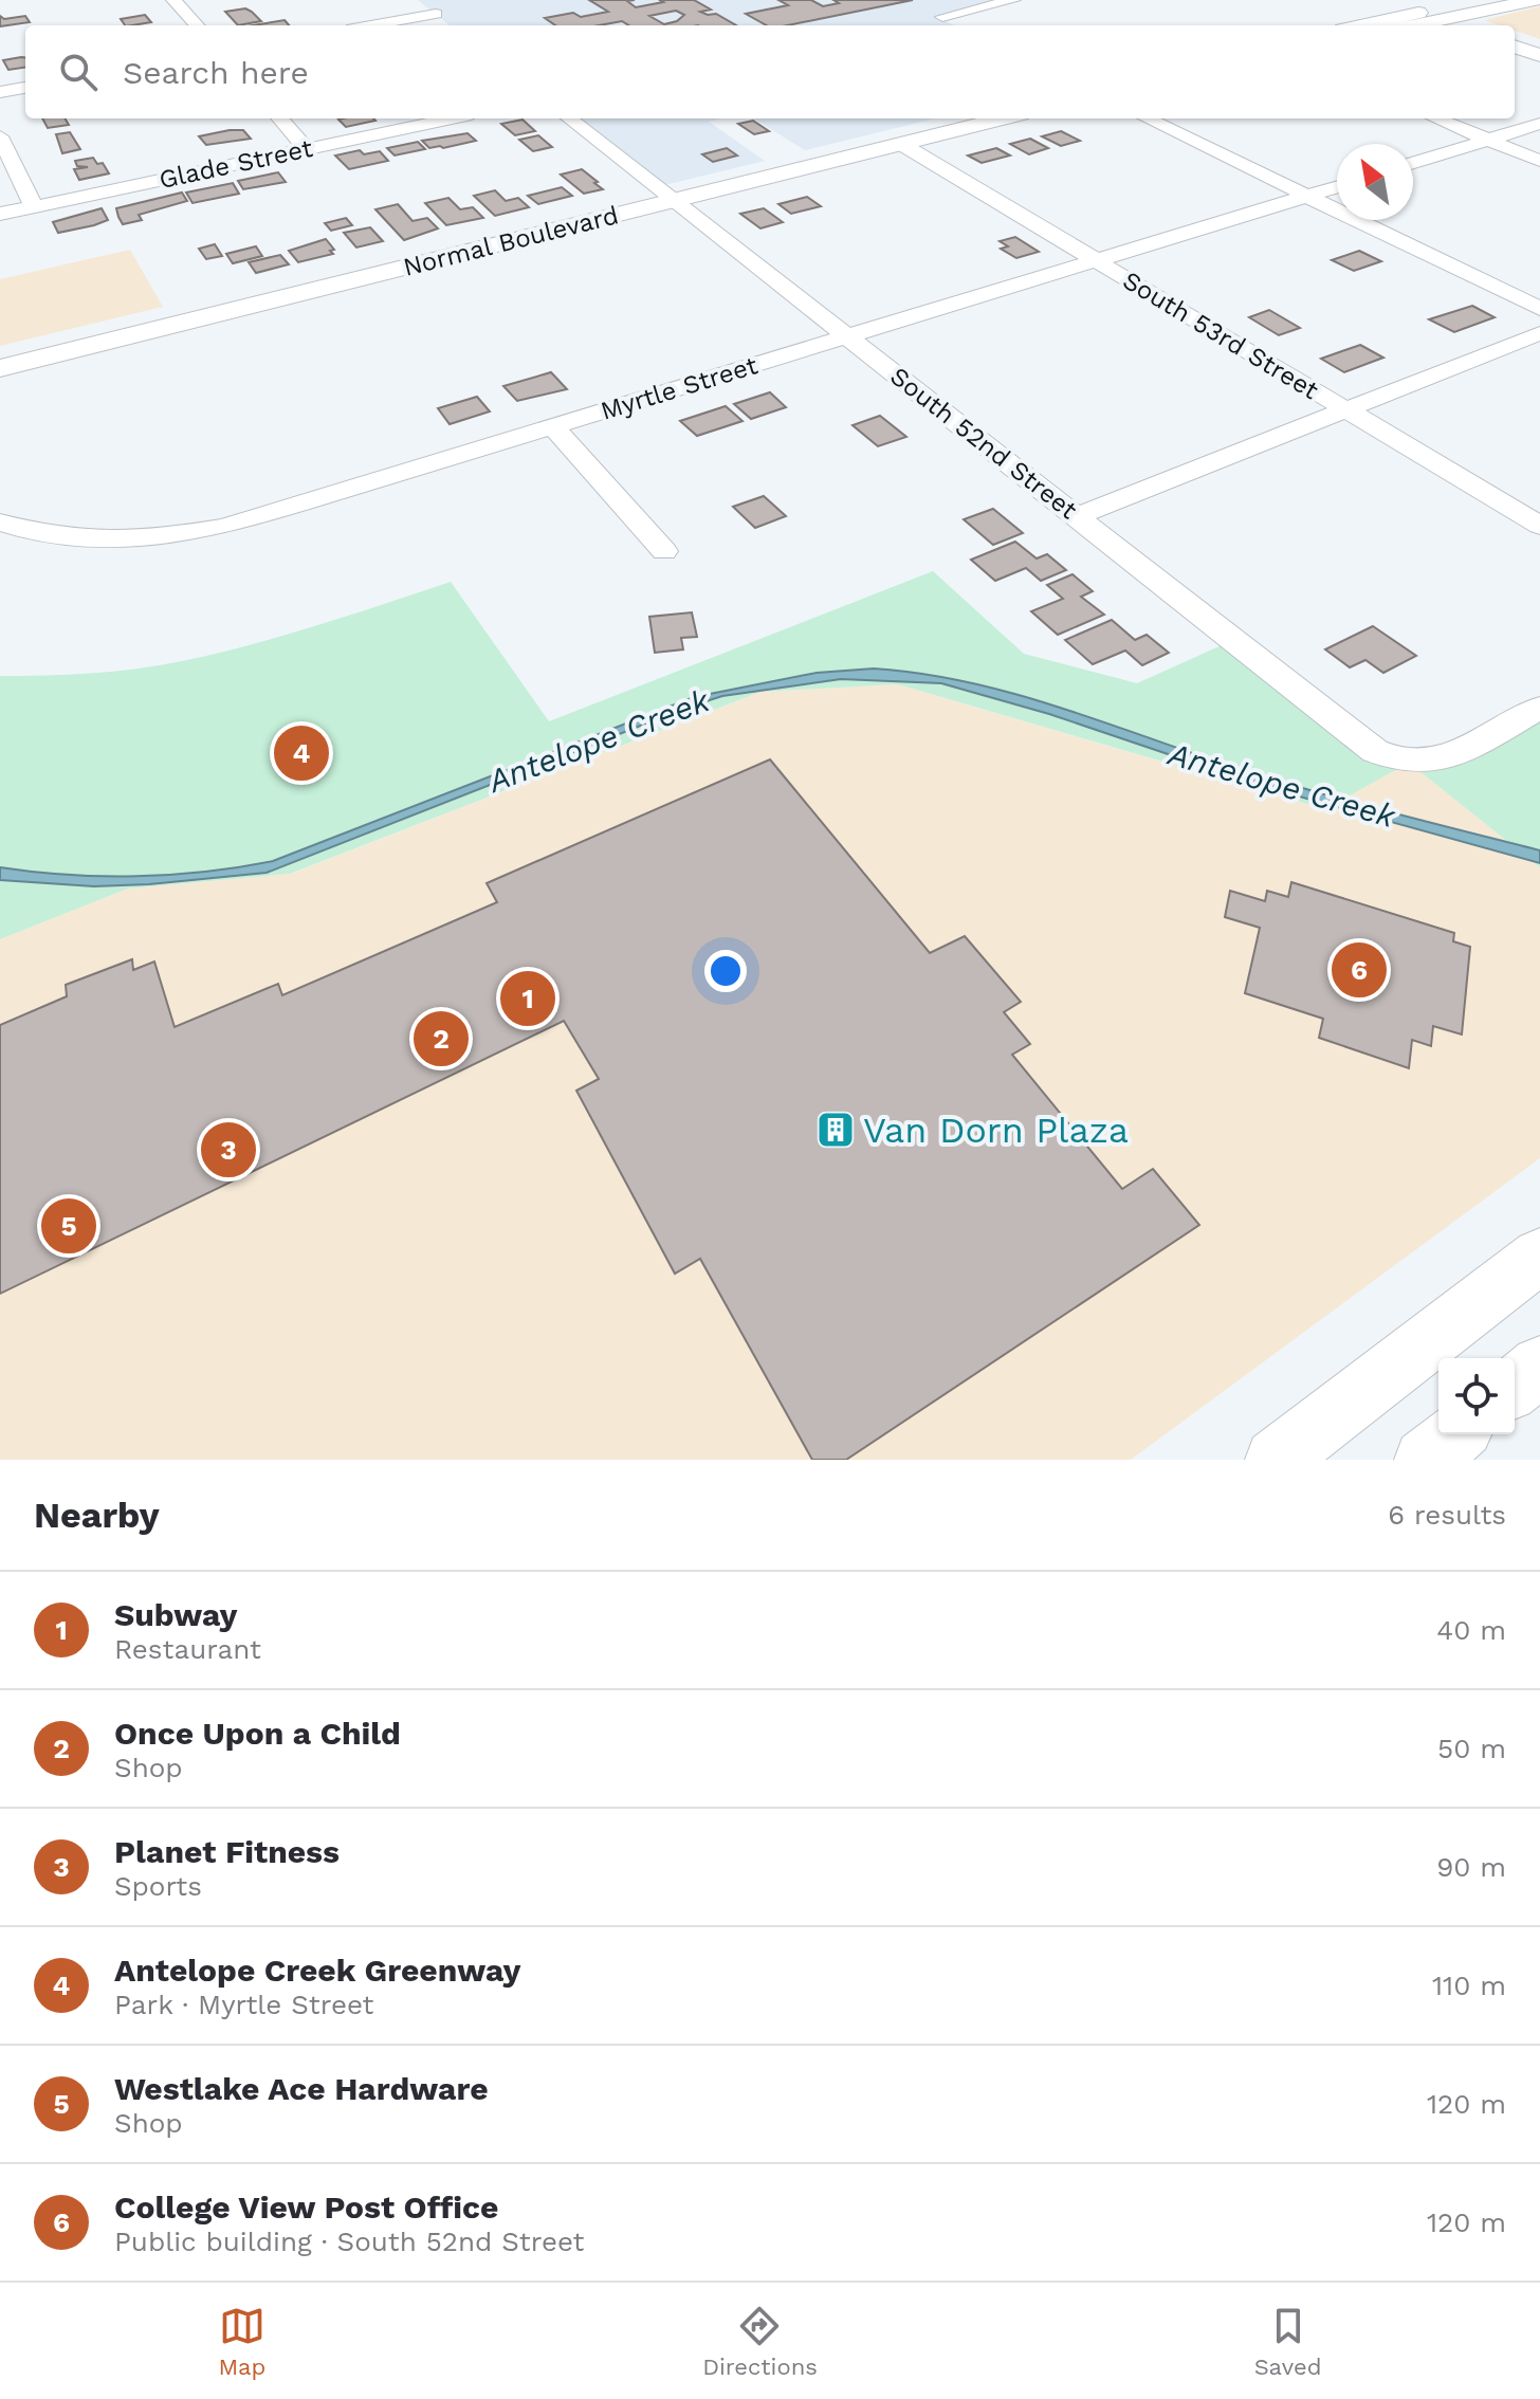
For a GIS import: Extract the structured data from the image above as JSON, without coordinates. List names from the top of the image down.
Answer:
{
  "streets": {
    "main road": ["Normal Boulevard"],
    "street": [
      "Glade Street",
      "South 53rd Street",
      "Myrtle Street",
      "South 52nd Street"
    ]
  },
  "crossings": [
    ["Normal Boulevard", "South 53rd Street"],
    ["Normal Boulevard", "South 52nd Street"],
    ["South 53rd Street", "Myrtle Street"],
    ["Myrtle Street", "South 52nd Street"]
  ],
  "water": ["Antelope Creek"],
  "places": {
    "building": ["Van Dorn Plaza"]
  },
  "north": "top left",
  "page": {
    "search": "Search here",
    "pins": [
      "4",
      "6",
      "1",
      "2",
      "3",
      "5"
    ],
    "heading": ["Nearby", "6 results"],
    "list": [
      {
        "mark": "1",
        "name": "Subway",
        "note": "Restaurant",
        "value": "40 m"
      },
      {
        "mark": "2",
        "name": "Once Upon a Child",
        "note": "Shop",
        "value": "50 m"
      },
      {
        "mark": "3",
        "name": "Planet Fitness",
        "note": "Sports",
        "value": "90 m"
      },
      {
        "mark": "4",
        "name": "Antelope Creek Greenway",
        "note": "Park · Myrtle Street",
        "value": "110 m"
      },
      {
        "mark": "5",
        "name": "Westlake Ace Hardware",
        "note": "Shop",
        "value": "120 m"
      },
      {
        "mark": "6",
        "name": "College View Post Office",
        "note": "Public building · South 52nd Street",
        "value": "120 m"
      }
    ],
    "nav": ["Map", "Directions", "Saved"]
  }
}
